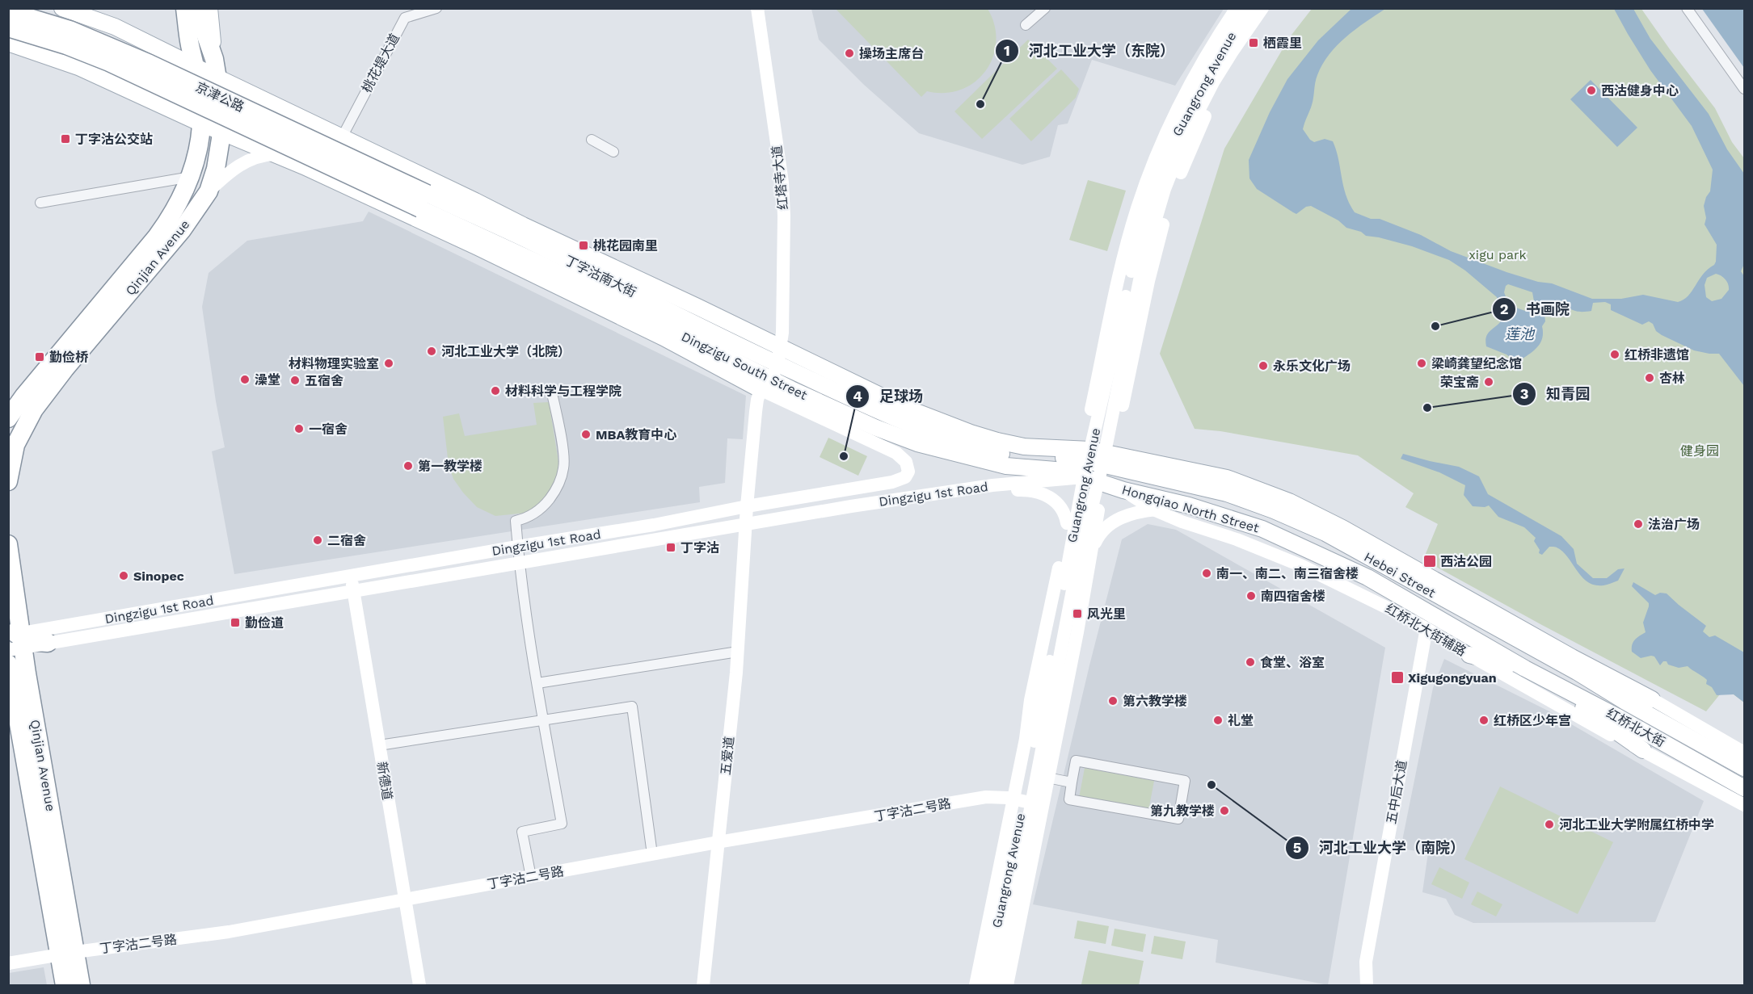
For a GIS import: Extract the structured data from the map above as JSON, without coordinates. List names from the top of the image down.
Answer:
{
  "streets": {
    "highway": ["京津公路", "Qinjian Avenue"],
    "main road": [
      "Guangrong Avenue",
      "红塔寺大道",
      "丁字沽南大街",
      "Dingzigu South Street",
      "Dingzigu 1st Road",
      "Hongqiao North Street",
      "Hebei Street",
      "红桥北大街辅路",
      "红桥北大街",
      "五爱道",
      "新德道",
      "五中后大道",
      "丁字沽二号路"
    ],
    "street": ["桃花堤大道"]
  },
  "crossings": [
    ["Guangrong Avenue", "Dingzigu South Street"],
    ["Guangrong Avenue", "Dingzigu 1st Road"],
    ["Guangrong Avenue", "Hongqiao North Street"],
    ["Guangrong Avenue", "Hebei Street"],
    ["Guangrong Avenue", "丁字沽二号路"],
    ["京津公路", "丁字沽南大街"],
    ["京津公路", "Dingzigu South Street"],
    ["红塔寺大道", "丁字沽南大街"],
    ["红塔寺大道", "Dingzigu South Street"],
    ["红塔寺大道", "Dingzigu 1st Road"],
    ["红塔寺大道", "五爱道"],
    ["Qinjian Avenue", "丁字沽二号路"],
    ["丁字沽南大街", "Dingzigu South Street"],
    ["Dingzigu South Street", "Dingzigu 1st Road"],
    ["Dingzigu South Street", "Hongqiao North Street"],
    ["Dingzigu South Street", "Hebei Street"],
    ["Dingzigu South Street", "五爱道"],
    ["Dingzigu 1st Road", "Hongqiao North Street"],
    ["Dingzigu 1st Road", "Hebei Street"],
    ["Dingzigu 1st Road", "五爱道"],
    ["Dingzigu 1st Road", "新德道"],
    ["Hongqiao North Street", "Hebei Street"],
    ["Hongqiao North Street", "红桥北大街辅路"],
    ["Hongqiao North Street", "红桥北大街"],
    ["Hebei Street", "红桥北大街"],
    ["红桥北大街辅路", "五中后大道"],
    ["五爱道", "丁字沽二号路"],
    ["新德道", "丁字沽二号路"]
  ],
  "water": ["莲池"],
  "parks": ["xigu park", "健身园"],
  "places": {
    "transit": [
      "栖霞里",
      "丁字沽公交站",
      "桃花园南里",
      "勤俭桥",
      "丁字沽",
      "西沽公园",
      "风光里",
      "勤俭道",
      "Xigugongyuan"
    ],
    "other": [
      "操场主席台",
      "西沽健身中心",
      "河北工业大学（东院）",
      "书画院",
      "河北工业大学（北院）",
      "红桥非遗馆",
      "材料物理实验室",
      "梁崎龚望纪念馆",
      "永乐文化广场",
      "杏林",
      "澡堂",
      "五宿舍",
      "荣宝斋",
      "材料科学与工程学院",
      "知青园",
      "一宿舍",
      "MBA教育中心",
      "足球场",
      "第一教学楼",
      "法治广场",
      "二宿舍",
      "南一、南二、南三宿舍楼",
      "Sinopec",
      "南四宿舍楼",
      "食堂、浴室",
      "第六教学楼",
      "礼堂",
      "红桥区少年宫",
      "河北工业大学（南院）",
      "第九教学楼",
      "河北工业大学附属红桥中学"
    ]
  }
}
